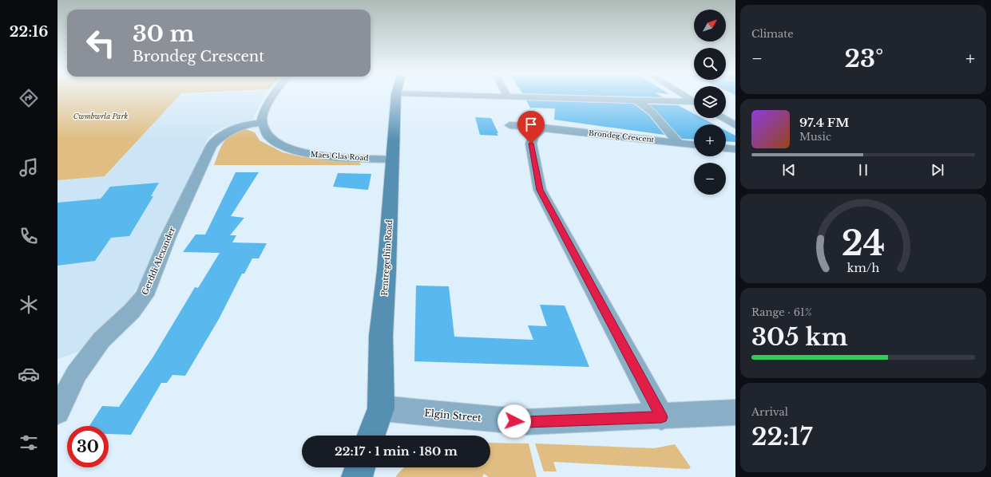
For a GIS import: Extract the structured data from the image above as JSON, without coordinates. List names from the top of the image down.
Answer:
{
  "streets": {
    "street": [
      "Brondeg Crescent",
      "Maes Glas Road",
      "Pentregethin Road",
      "Gerddi Alexander",
      "Elgin Street"
    ]
  },
  "crossings": [
    ["Maes Glas Road", "Pentregethin Road"],
    ["Maes Glas Road", "Gerddi Alexander"],
    ["Pentregethin Road", "Elgin Street"]
  ],
  "parks": ["Cwmbwrla Park"],
  "north": "top right",
  "page": {
    "tabs": "22:16",
    "tile": [
      "Climate",
      ["Range · 61%", "305 km"],
      ["Arrival", "22:17"]
    ],
    "map_buttons": ["+", "−"],
    "turn": ["30 m", "Brondeg Crescent"],
    "heat": ["−", "23°", "+"],
    "song": ["97.4 FM", "Music"],
    "limit": "30",
    "trip": "22:17 · 1 min · 180 m",
    "gauge": ["24", "km/h"]
  }
}
